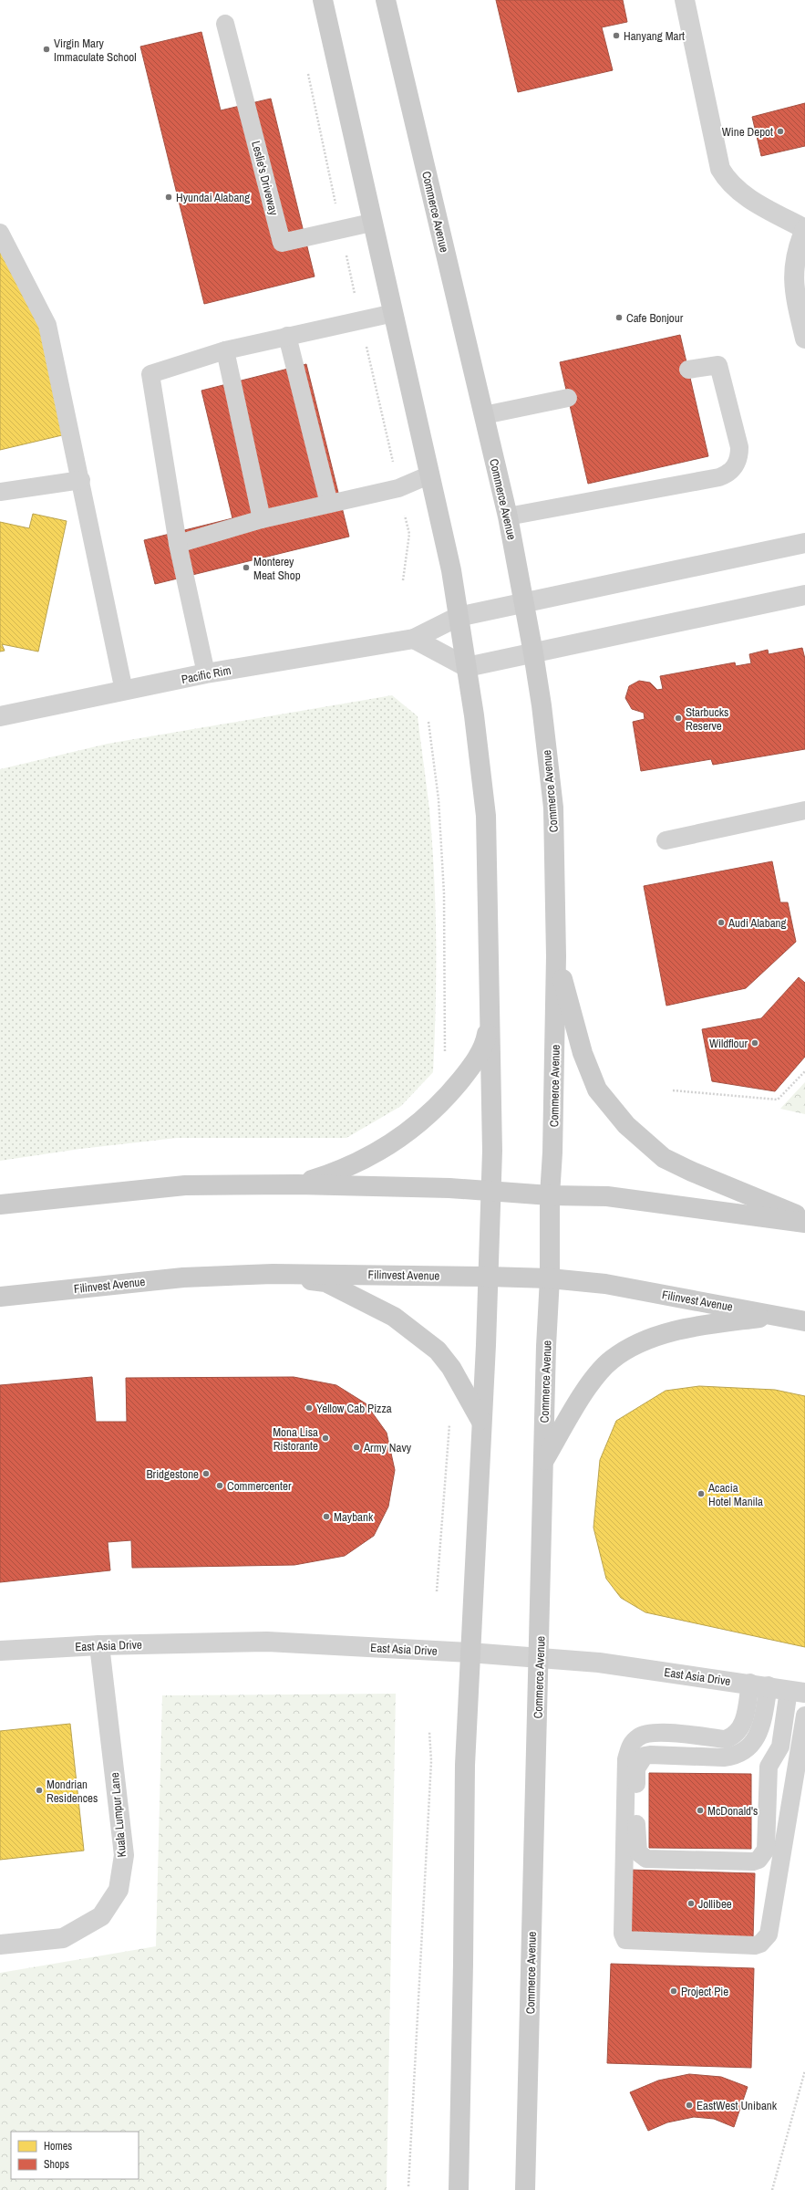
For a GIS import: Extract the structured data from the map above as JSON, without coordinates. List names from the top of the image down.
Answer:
{
  "streets": {
    "main road": ["Commerce Avenue", "Filinvest Avenue"],
    "street": ["Pacific Rim", "East Asia Drive", "Kuala Lumpur Lane"],
    "lane": ["Leslie's Driveway"]
  },
  "crossings": [
    ["Commerce Avenue", "Pacific Rim"],
    ["Commerce Avenue", "Filinvest Avenue"],
    ["Commerce Avenue", "East Asia Drive"],
    ["East Asia Drive", "Kuala Lumpur Lane"]
  ],
  "places": [
    "Hanyang Mart",
    "Virgin Mary Immaculate School",
    "Wine Depot",
    "Hyundai Alabang",
    "Cafe Bonjour",
    "Monterey Meat Shop",
    "Starbucks Reserve",
    "Audi Alabang",
    "Wildflour",
    "Yellow Cab Pizza",
    "Mona Lisa Ristorante",
    "Army Navy",
    "Bridgestone",
    "Commercenter",
    "Acacia Hotel Manila",
    "Maybank",
    "Mondrian Residences",
    "McDonald's",
    "Jollibee",
    "Project Pie",
    "EastWest Unibank"
  ],
  "legend": ["Homes", "Shops"]
}
